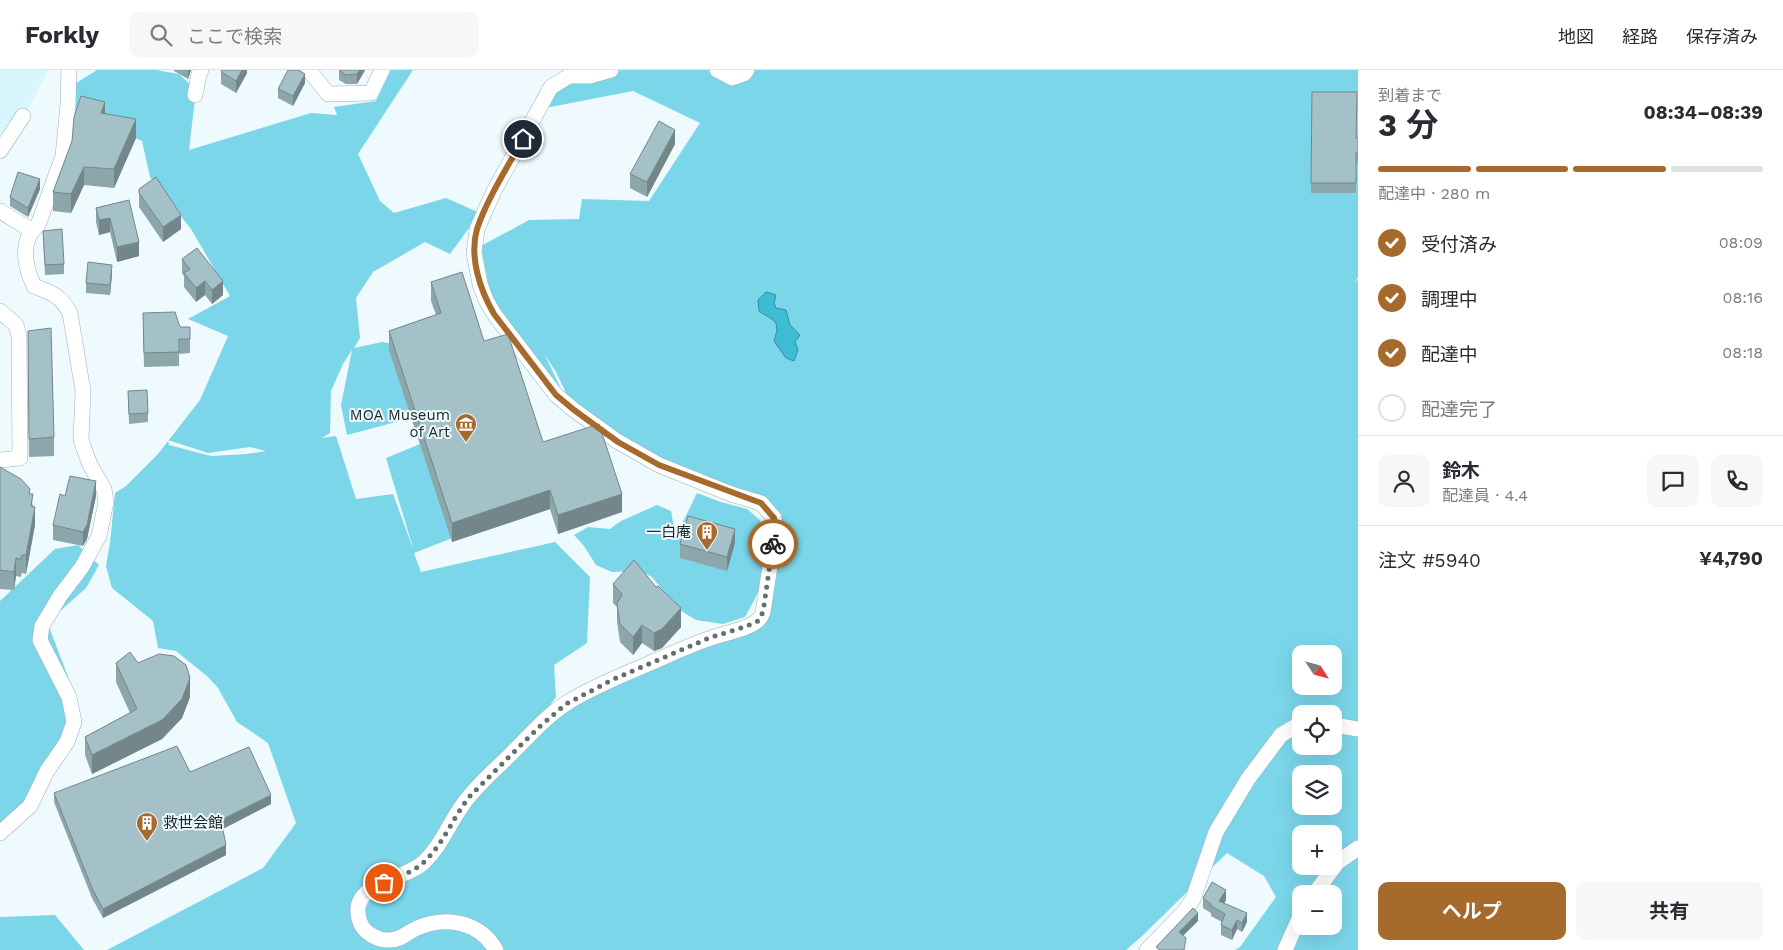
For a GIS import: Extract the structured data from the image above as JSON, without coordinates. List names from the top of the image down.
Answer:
{
  "places": {
    "museum": ["MOA Museum of Art"],
    "building": ["一白庵", "救世会館"]
  },
  "north": "bottom right",
  "page": {
    "header": "Forkly",
    "search": "ここで検索",
    "nav": ["地図", "経路", "保存済み"],
    "heading": ["3 分", "到着まで", "08:34–08:39"],
    "panel": [
      "鈴木",
      "配達員 · 4.4",
      "注文 #5940",
      "¥4,790"
    ],
    "bar": "配達中 · 280 m",
    "list": [
      ["受付済み", "08:09"],
      ["調理中", "08:16"],
      ["配達中", "08:18"],
      "配達完了"
    ],
    "map_buttons": ["+", "−"],
    "buttons": ["ヘルプ", "共有"]
  }
}
